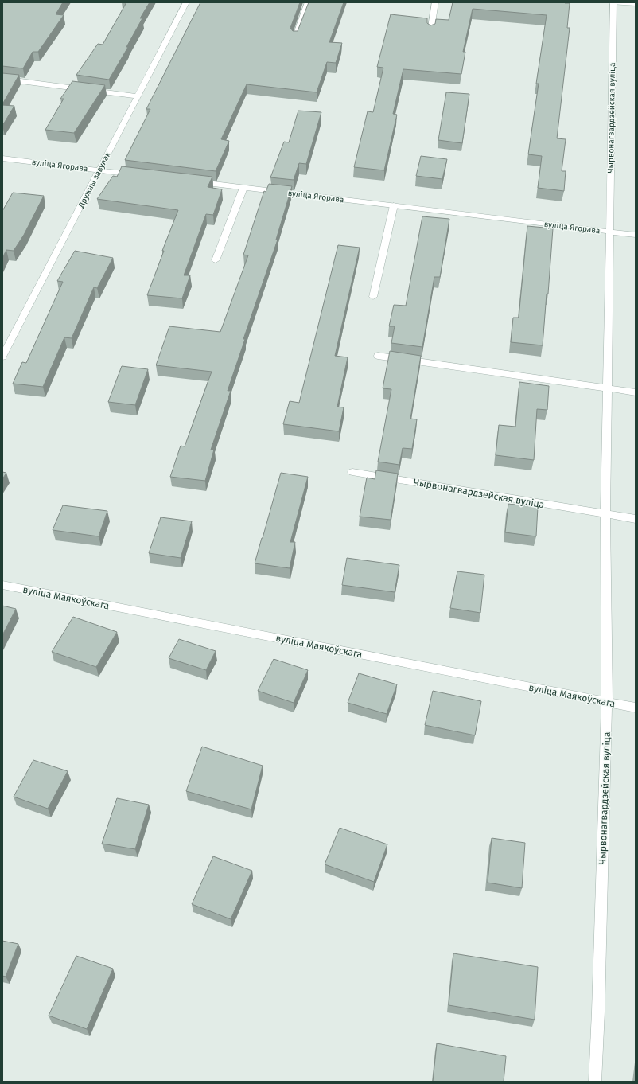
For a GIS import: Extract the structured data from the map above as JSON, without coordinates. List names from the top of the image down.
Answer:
{
  "streets": {
    "street": [
      "Чырвонагвардзейская вуліца",
      "вуліца Ягорава",
      "Дружны завулак",
      "вуліца Маякоўскага"
    ]
  },
  "crossings": [
    ["Чырвонагвардзейская вуліца", "вуліца Ягорава"],
    ["Чырвонагвардзейская вуліца", "вуліца Маякоўскага"],
    ["вуліца Ягорава", "Дружны завулак"]
  ]
}
